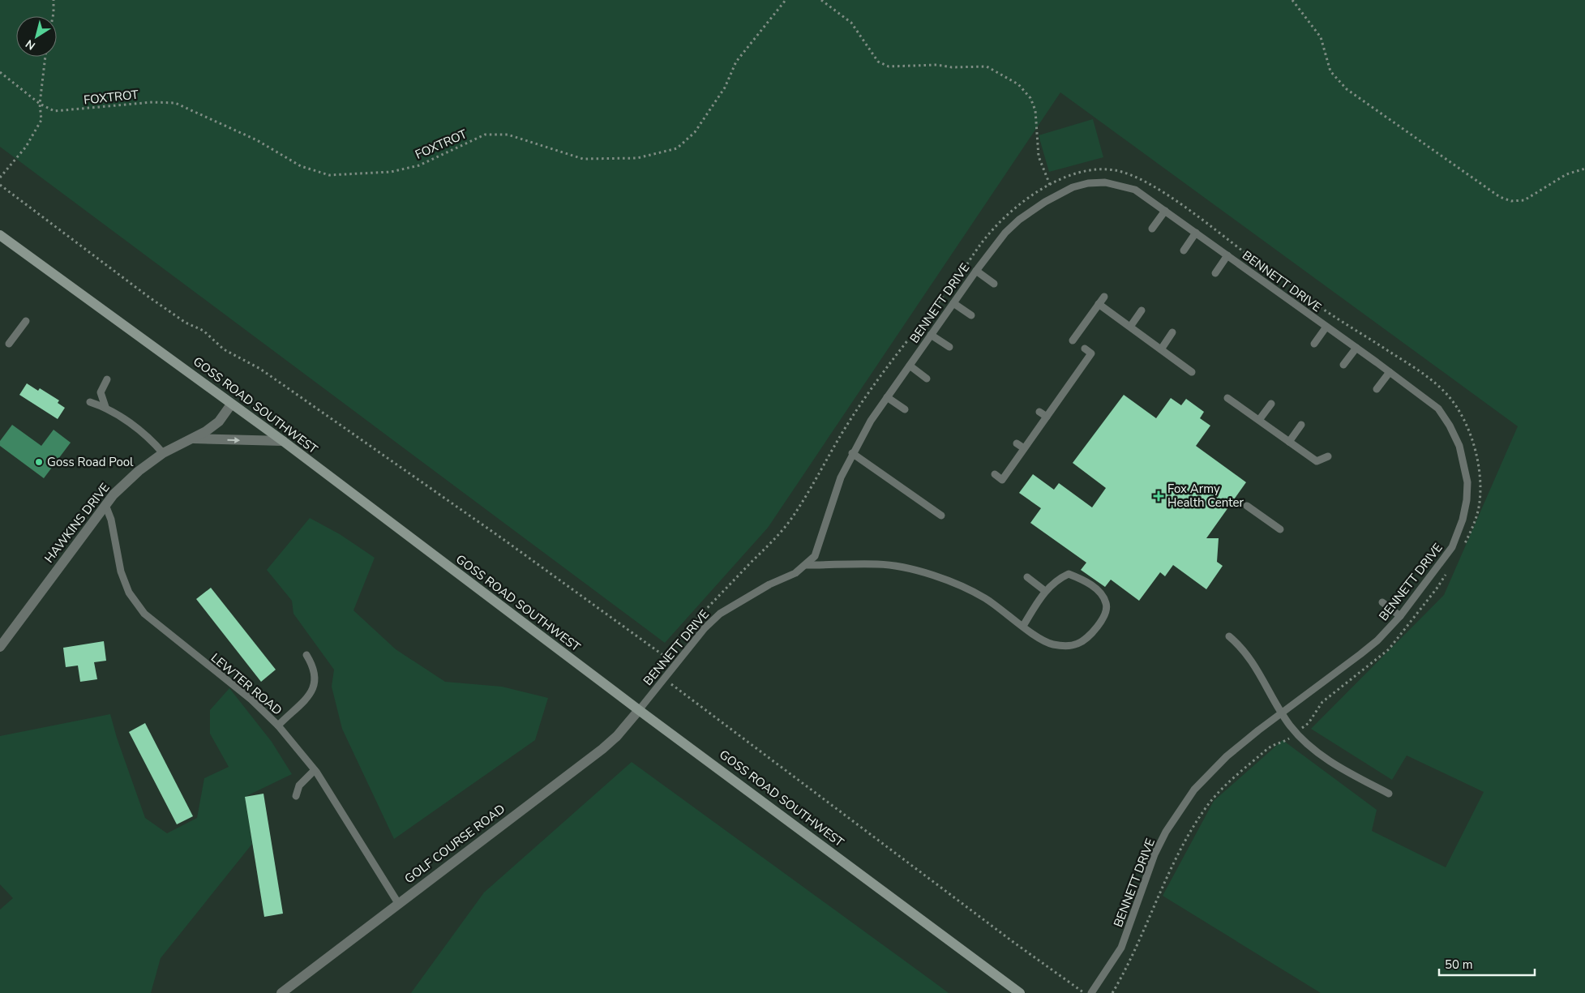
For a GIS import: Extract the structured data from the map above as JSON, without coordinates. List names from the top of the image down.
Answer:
{
  "streets": {
    "street": ["GOSS ROAD SOUTHWEST", "HAWKINS DRIVE", "GOLF COURSE ROAD"],
    "lane": ["BENNETT DRIVE", "LEWTER ROAD"],
    "path": ["FOXTROT"]
  },
  "crossings": [
    ["BENNETT DRIVE", "GOSS ROAD SOUTHWEST"],
    ["BENNETT DRIVE", "GOLF COURSE ROAD"],
    ["GOSS ROAD SOUTHWEST", "HAWKINS DRIVE"],
    ["GOSS ROAD SOUTHWEST", "GOLF COURSE ROAD"],
    ["HAWKINS DRIVE", "LEWTER ROAD"],
    ["LEWTER ROAD", "GOLF COURSE ROAD"]
  ],
  "places": {
    "other": ["Goss Road Pool"],
    "health": ["Fox Army Health Center"]
  },
  "scale_bar": "50 m",
  "north": "bottom left"
}
